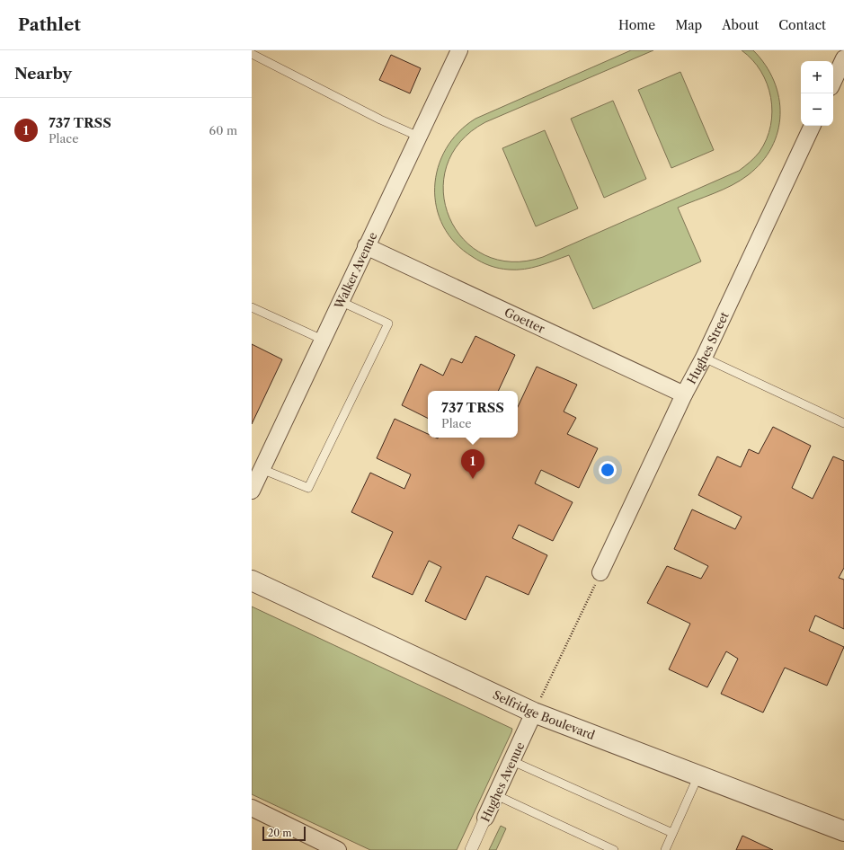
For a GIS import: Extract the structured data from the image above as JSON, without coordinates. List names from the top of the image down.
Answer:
{
  "streets": {
    "street": [
      "Walker Avenue",
      "Goetter",
      "Hughes Street",
      "Selfridge Boulevard",
      "Hughes Avenue"
    ]
  },
  "crossings": [
    ["Walker Avenue", "Goetter"],
    ["Goetter", "Hughes Street"],
    ["Selfridge Boulevard", "Hughes Avenue"]
  ],
  "scale_bar": "20 m",
  "page": {
    "header": "Pathlet",
    "nav": [
      "Home",
      "Map",
      "About",
      "Contact"
    ],
    "heading": "Nearby",
    "map_buttons": ["+", "−"],
    "list": [
      {
        "mark": "1",
        "name": "737 TRSS",
        "note": "Place",
        "value": "60 m"
      }
    ],
    "popup": ["737 TRSS", "Place"],
    "pins": "1",
    "scale": "20 m"
  }
}
